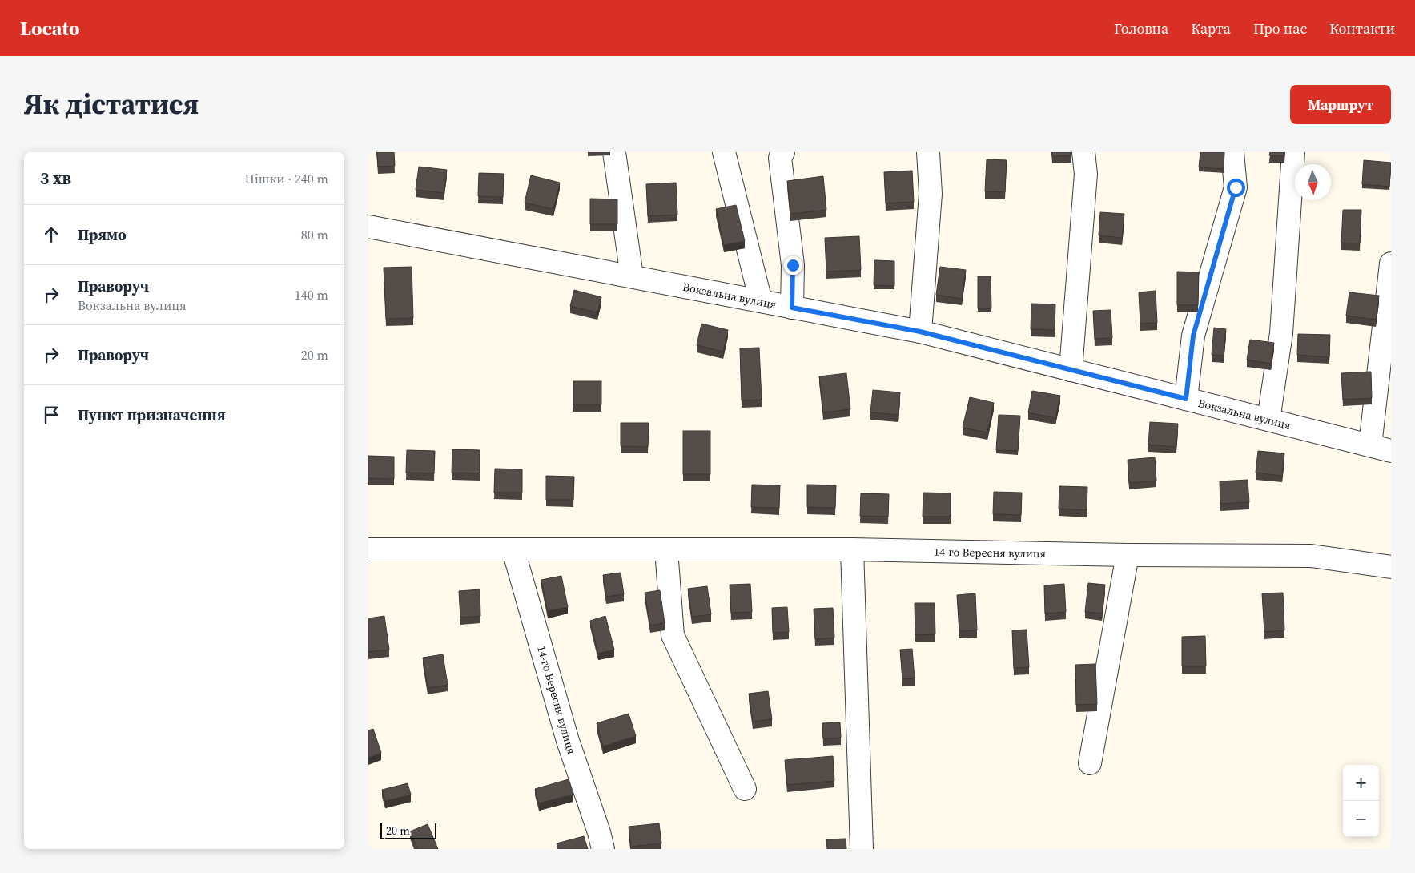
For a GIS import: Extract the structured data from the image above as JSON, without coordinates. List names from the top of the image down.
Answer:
{
  "streets": {
    "street": ["Вокзальна вулиця", "14-го Вересня вулиця"]
  },
  "scale_bar": "20 m",
  "north": "bottom",
  "page": {
    "header": "Locato",
    "nav": [
      "Головна",
      "Карта",
      "Про нас",
      "Контакти"
    ],
    "title": "Як дістатися",
    "buttons": "Маршрут",
    "heading": ["3 хв", "Пішки · 240 m"],
    "list": [
      ["Прямо", "80 m"],
      ["Праворуч", "Вокзальна вулиця", "140 m"],
      ["Праворуч", "20 m"],
      "Пункт призначення"
    ],
    "map_buttons": ["+", "−"],
    "scale": "20 m"
  }
}
